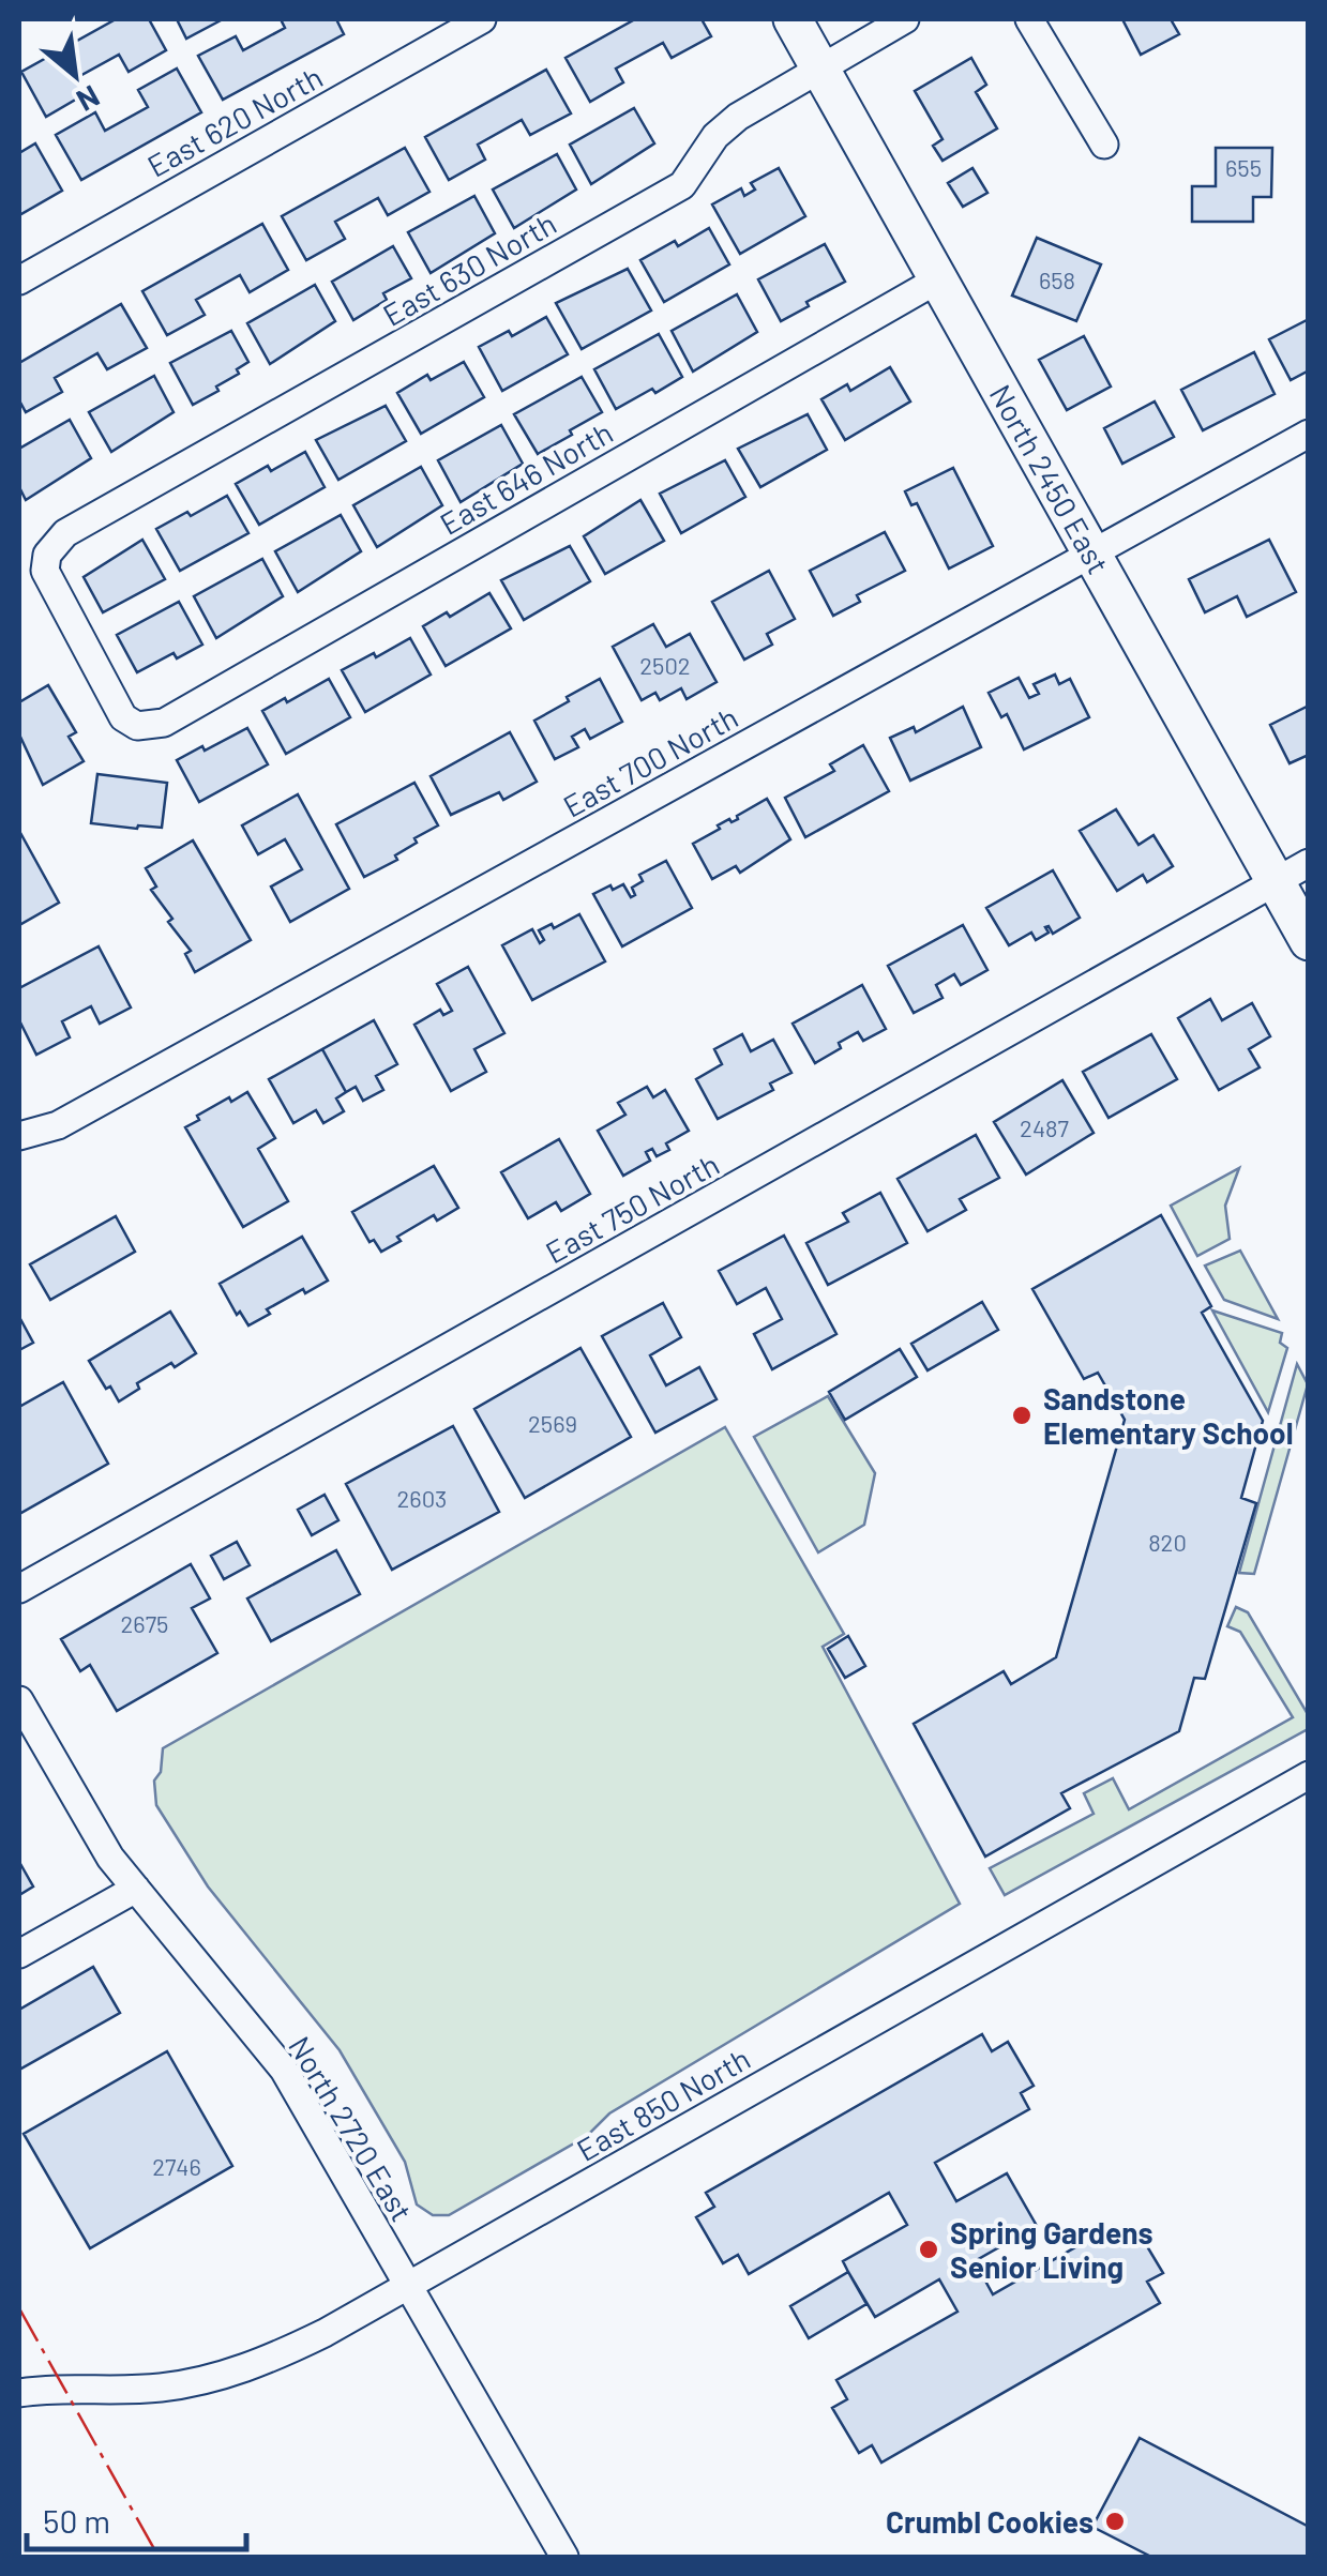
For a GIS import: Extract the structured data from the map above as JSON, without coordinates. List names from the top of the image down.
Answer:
{
  "streets": {
    "street": [
      "East 620 North",
      "East 630 North",
      "East 646 North",
      "North 2450 East",
      "East 700 North",
      "East 750 North",
      "East 850 North",
      "North 2720 East"
    ]
  },
  "crossings": [
    ["East 630 North", "East 646 North"],
    ["East 630 North", "North 2450 East"],
    ["East 646 North", "North 2450 East"],
    ["North 2450 East", "East 700 North"],
    ["North 2450 East", "East 750 North"],
    ["East 850 North", "North 2720 East"]
  ],
  "places": ["Sandstone Elementary School", "Spring Gardens Senior Living", "Crumbl Cookies"],
  "house_numbers": [
    "655",
    "658",
    "2502",
    "2487",
    "2569",
    "2603",
    "820",
    "2675",
    "2746"
  ],
  "scale_bar": "50 m",
  "north": "bottom right"
}
